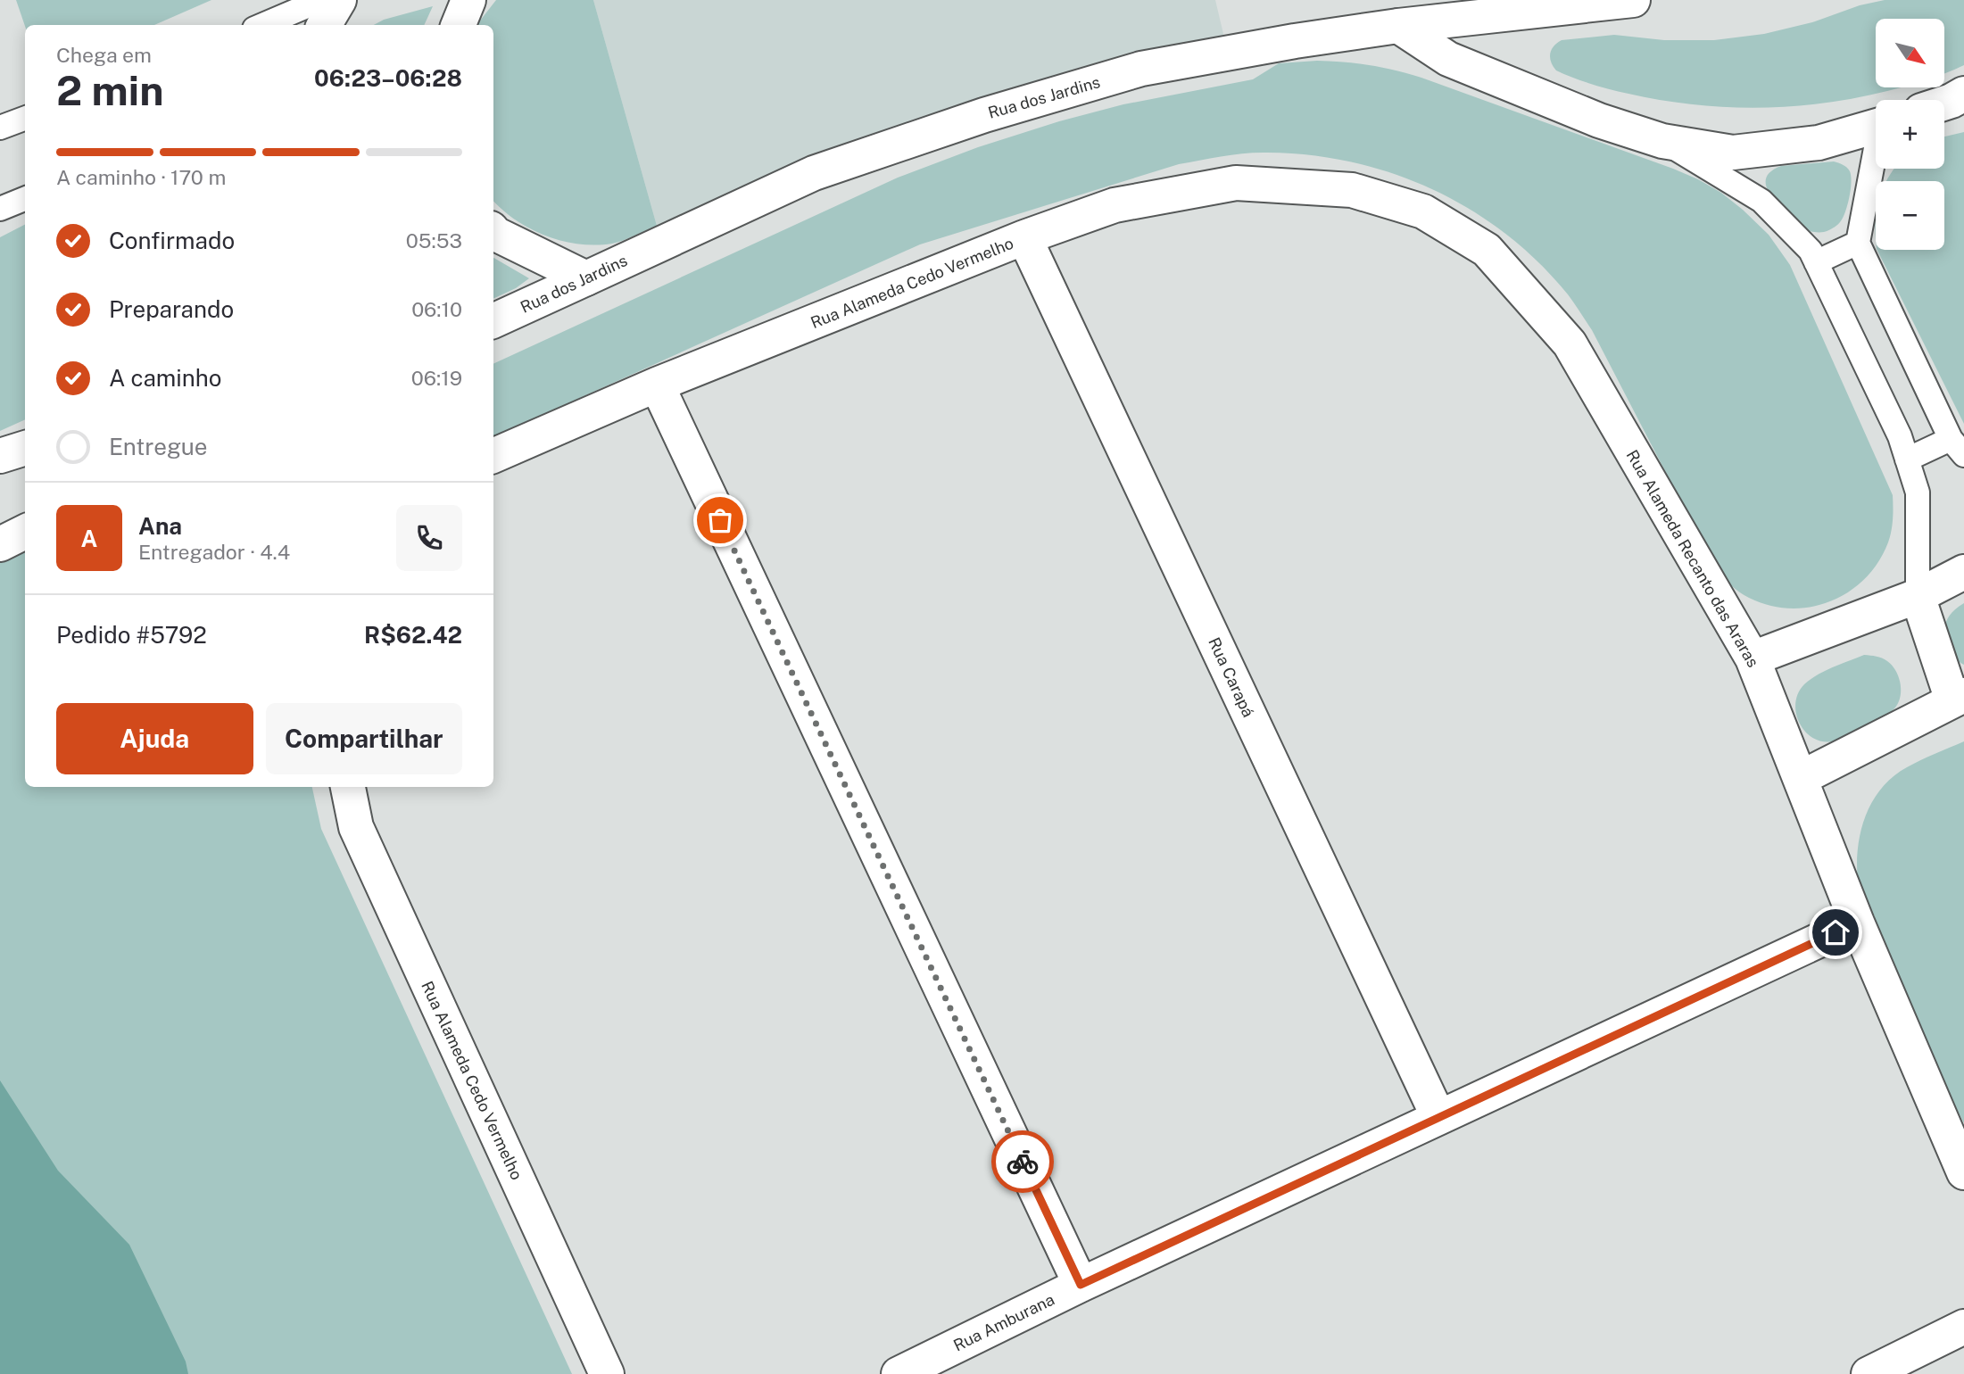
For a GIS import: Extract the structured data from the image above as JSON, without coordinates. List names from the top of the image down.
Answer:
{
  "streets": {
    "street": [
      "Rua dos Jardins",
      "Rua Alameda Cedo Vermelho",
      "Rua Alameda Recanto das Araras",
      "Rua Carapá",
      "Rua Amburana"
    ]
  },
  "crossings": [
    ["Rua Alameda Cedo Vermelho", "Rua Alameda Recanto das Araras"],
    ["Rua Alameda Cedo Vermelho", "Rua Carapá"],
    ["Rua Alameda Recanto das Araras", "Rua Amburana"],
    ["Rua Carapá", "Rua Amburana"]
  ],
  "north": "bottom right",
  "page": {
    "map_buttons": ["+", "−"],
    "heading": ["2 min", "Chega em", "06:23–06:28"],
    "panel": [
      "Ana",
      "Entregador · 4.4",
      "Pedido #5792",
      "R$62.42"
    ],
    "bar": "A caminho · 170 m",
    "list": [
      ["Confirmado", "05:53"],
      ["Preparando", "06:10"],
      ["A caminho", "06:19"],
      "Entregue"
    ],
    "round": "A",
    "buttons": ["Ajuda", "Compartilhar"]
  }
}
